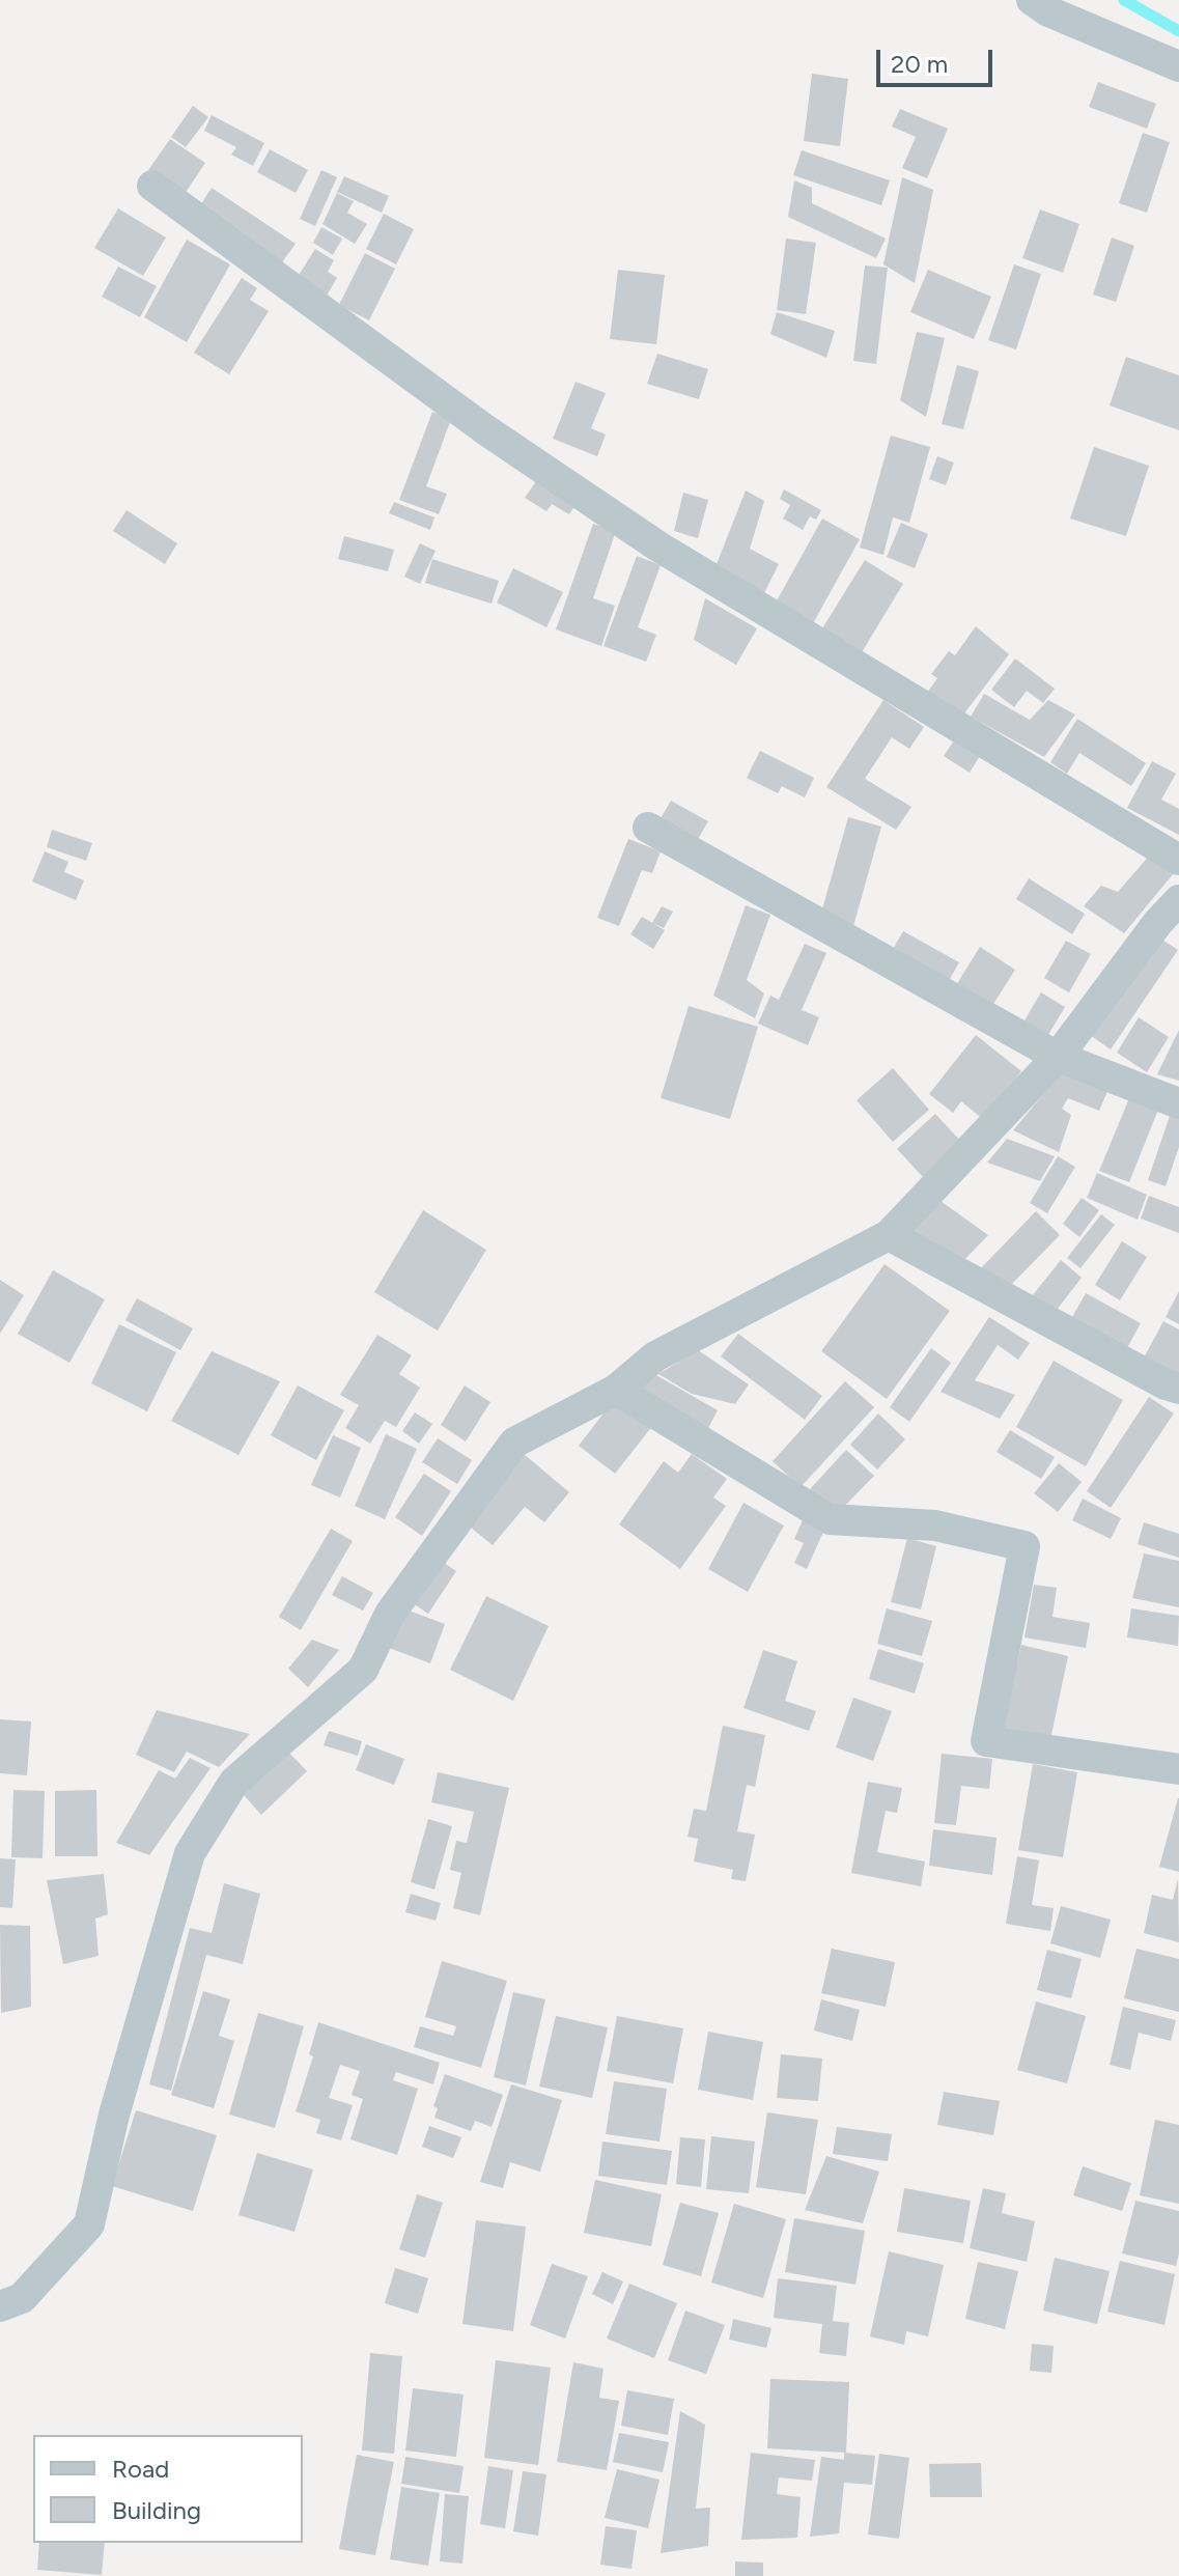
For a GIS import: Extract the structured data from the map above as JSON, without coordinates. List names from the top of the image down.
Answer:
{
  "legend": ["Road", "Building"],
  "scale_bar": "20 m"
}
